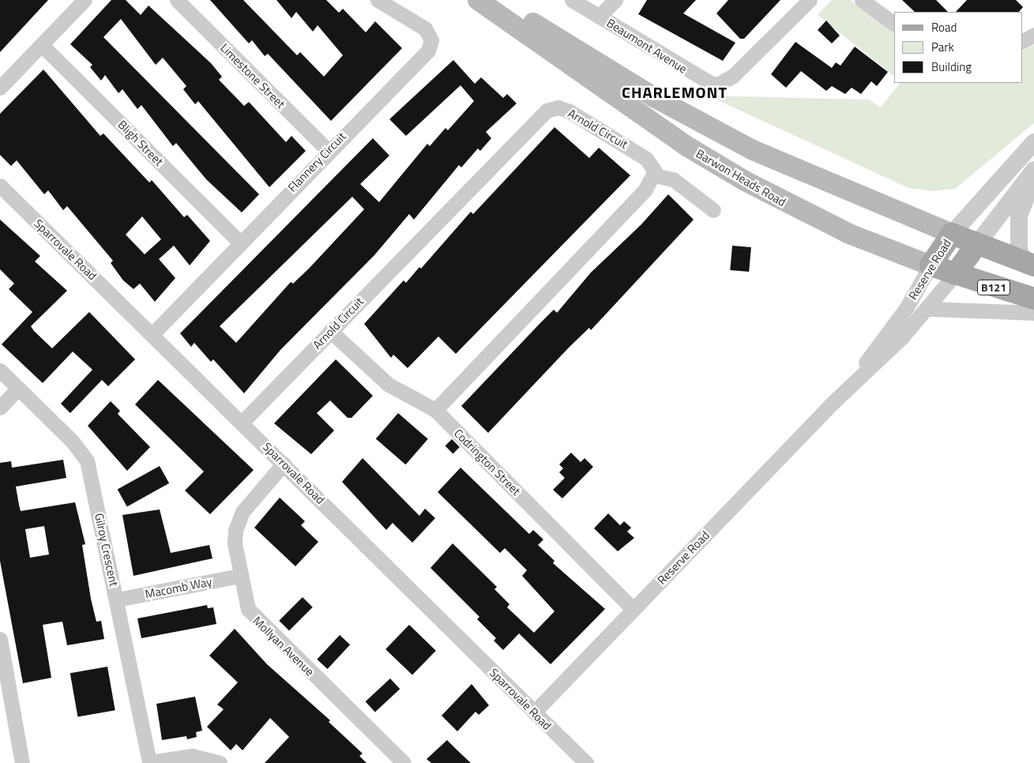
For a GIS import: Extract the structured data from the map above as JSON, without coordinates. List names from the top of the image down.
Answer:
{
  "streets": {
    "main road": ["Barwon Heads Road", "Reserve Road", "B121"],
    "street": [
      "Beaumont Avenue",
      "Limestone Street",
      "Arnold Circuit",
      "Bligh Street",
      "Flannery Circuit",
      "Sparrovale Road",
      "Codrington Street",
      "Gilroy Crescent",
      "Macomb Way",
      "Mollyan Avenue"
    ]
  },
  "crossings": [
    ["Limestone Street", "Flannery Circuit"],
    ["Arnold Circuit", "Sparrovale Road"],
    ["Arnold Circuit", "Codrington Street"],
    ["Bligh Street", "Flannery Circuit"],
    ["Flannery Circuit", "Sparrovale Road"],
    ["Barwon Heads Road", "Reserve Road"],
    ["Sparrovale Road", "Reserve Road"],
    ["Sparrovale Road", "Mollyan Avenue"],
    ["Reserve Road", "Codrington Street"],
    ["Gilroy Crescent", "Macomb Way"],
    ["Macomb Way", "Mollyan Avenue"]
  ],
  "districts": ["CHARLEMONT"],
  "legend": ["Road", "Park", "Building"]
}
